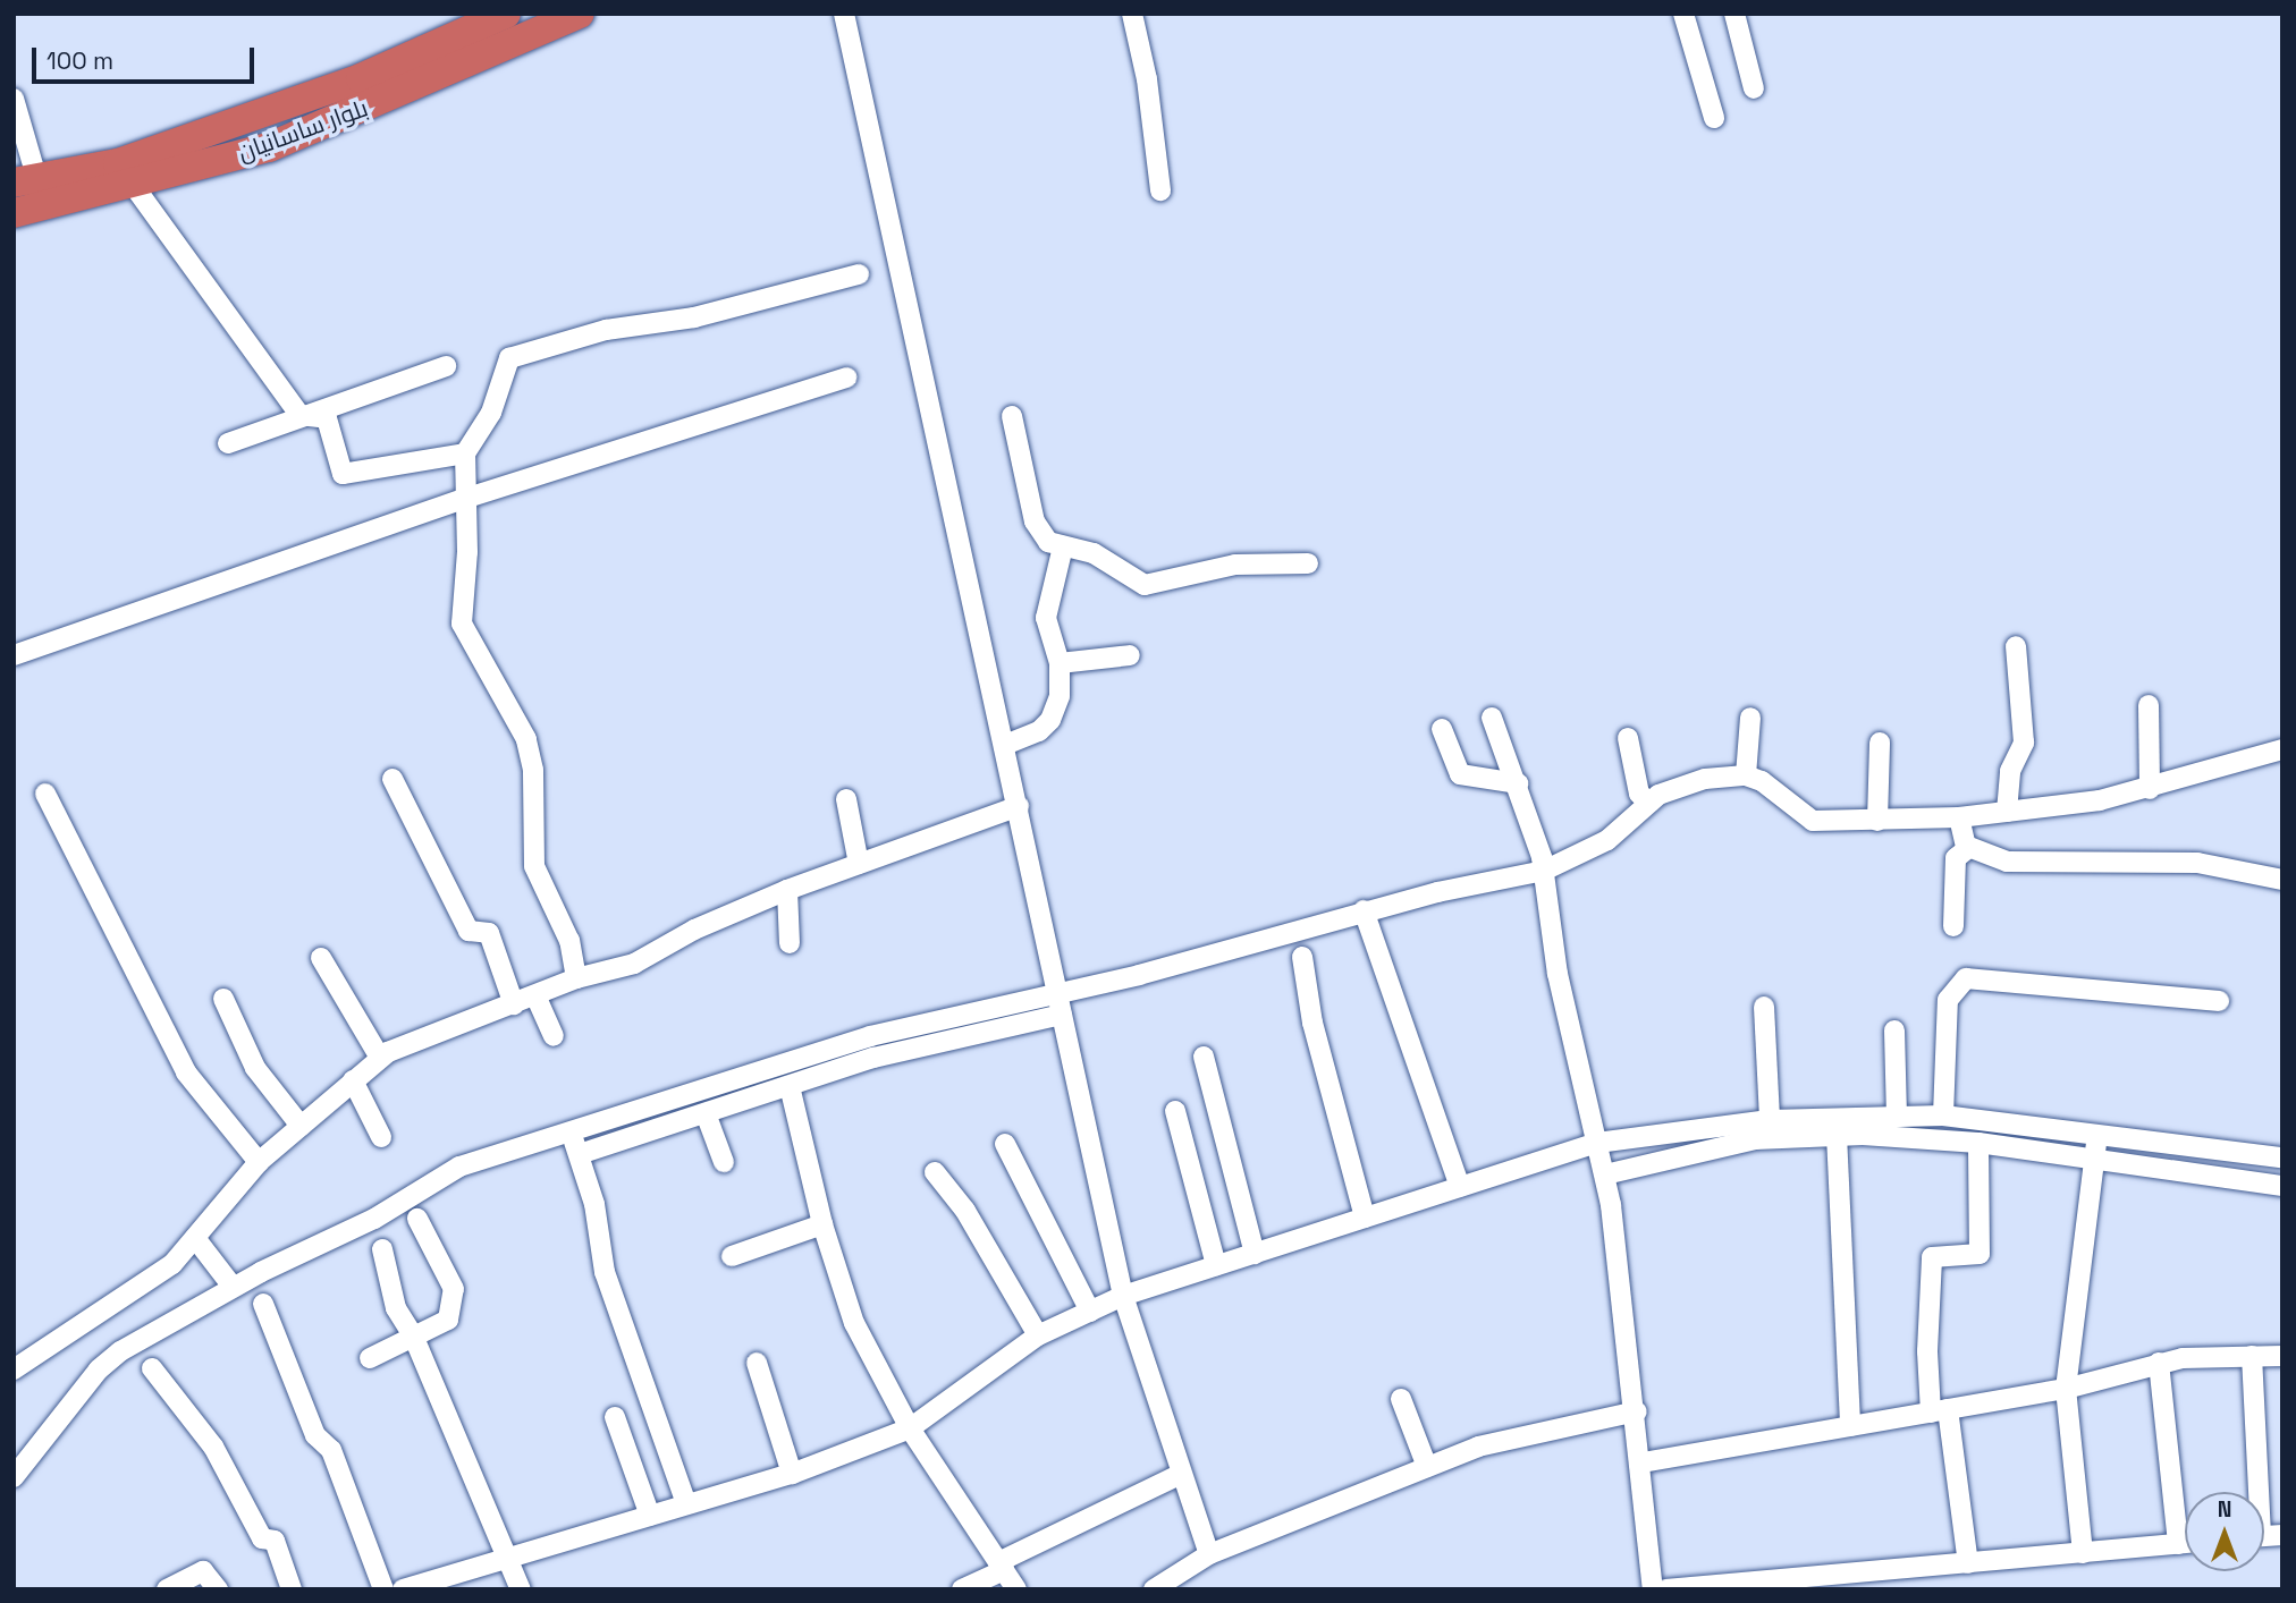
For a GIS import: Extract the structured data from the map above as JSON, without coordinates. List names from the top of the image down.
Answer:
{
  "streets": {
    "highway": ["بلوار ساسانیان"]
  },
  "scale_bar": "100 m",
  "north": "top"
}
